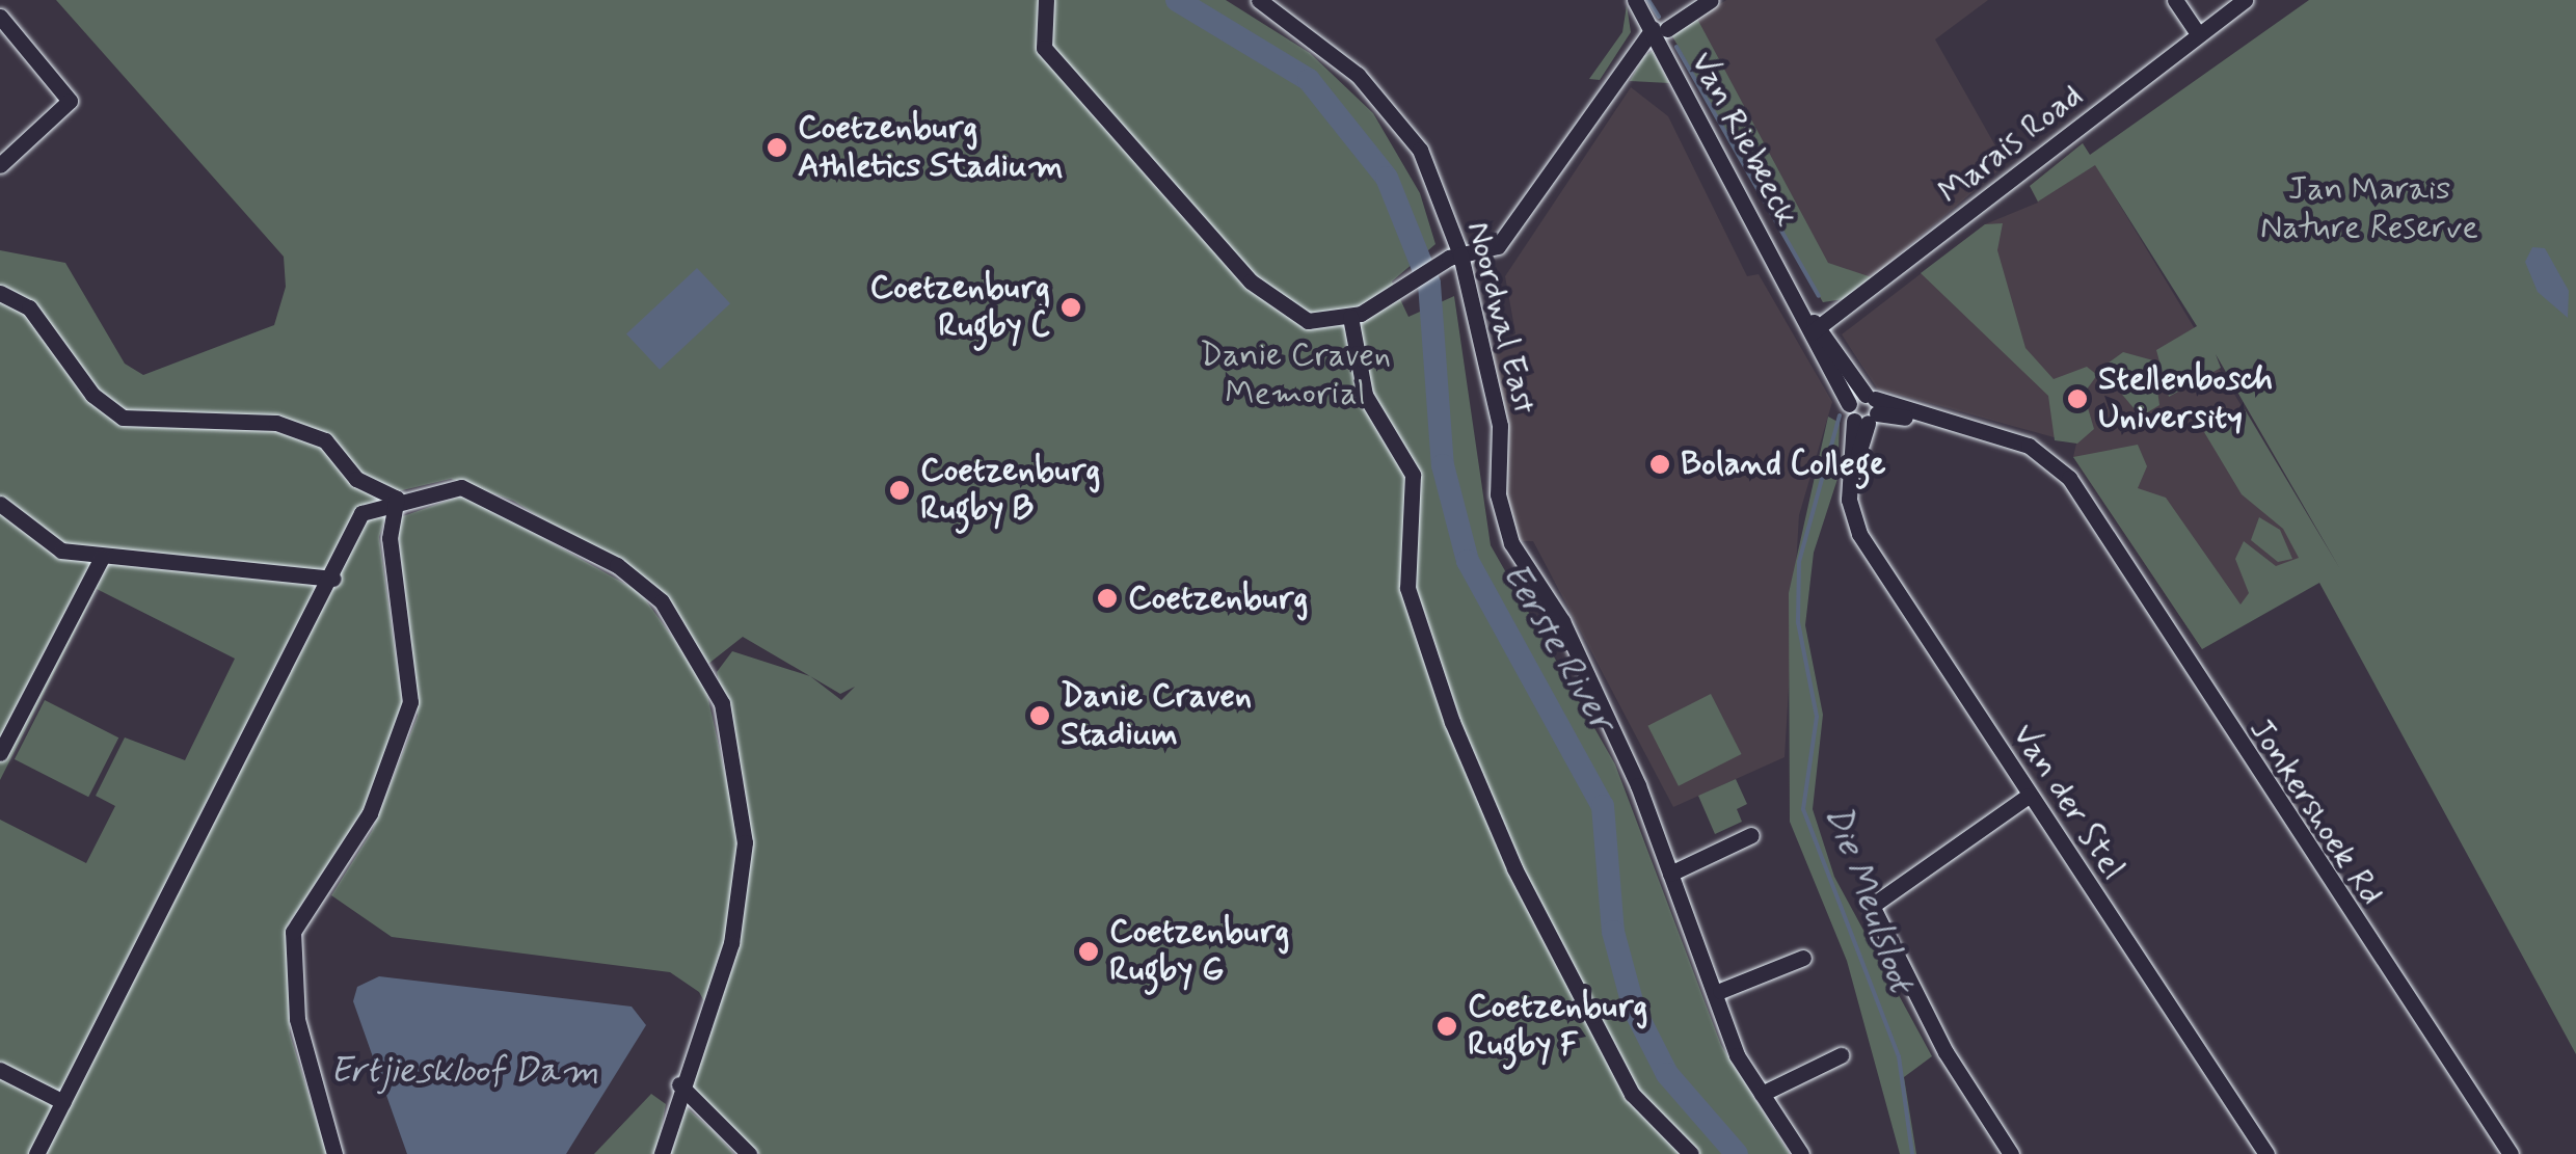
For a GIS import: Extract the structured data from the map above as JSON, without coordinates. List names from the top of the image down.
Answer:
{
  "streets": {
    "street": [
      "Van Riebeeck",
      "Marais Road",
      "Noordwal East",
      "Van der Stel",
      "Jonkershoek Rd"
    ]
  },
  "crossings": [
    ["Van Riebeeck", "Marais Road"],
    ["Van Riebeeck", "Van der Stel"],
    ["Van Riebeeck", "Jonkershoek Rd"],
    ["Van der Stel", "Jonkershoek Rd"]
  ],
  "water": ["Eerste River", "Die Meulsloot", "Ertjieskloof Dam"],
  "parks": ["Jan Marais Nature Reserve", "Danie Craven Memorial"],
  "places": [
    "Coetzenburg Athletics Stadium",
    "Coetzenburg Rugby C",
    "Stellenbosch University",
    "Boland College",
    "Coetzenburg Rugby B",
    "Coetzenburg",
    "Danie Craven Stadium",
    "Coetzenburg Rugby G",
    "Coetzenburg Rugby F"
  ]
}
